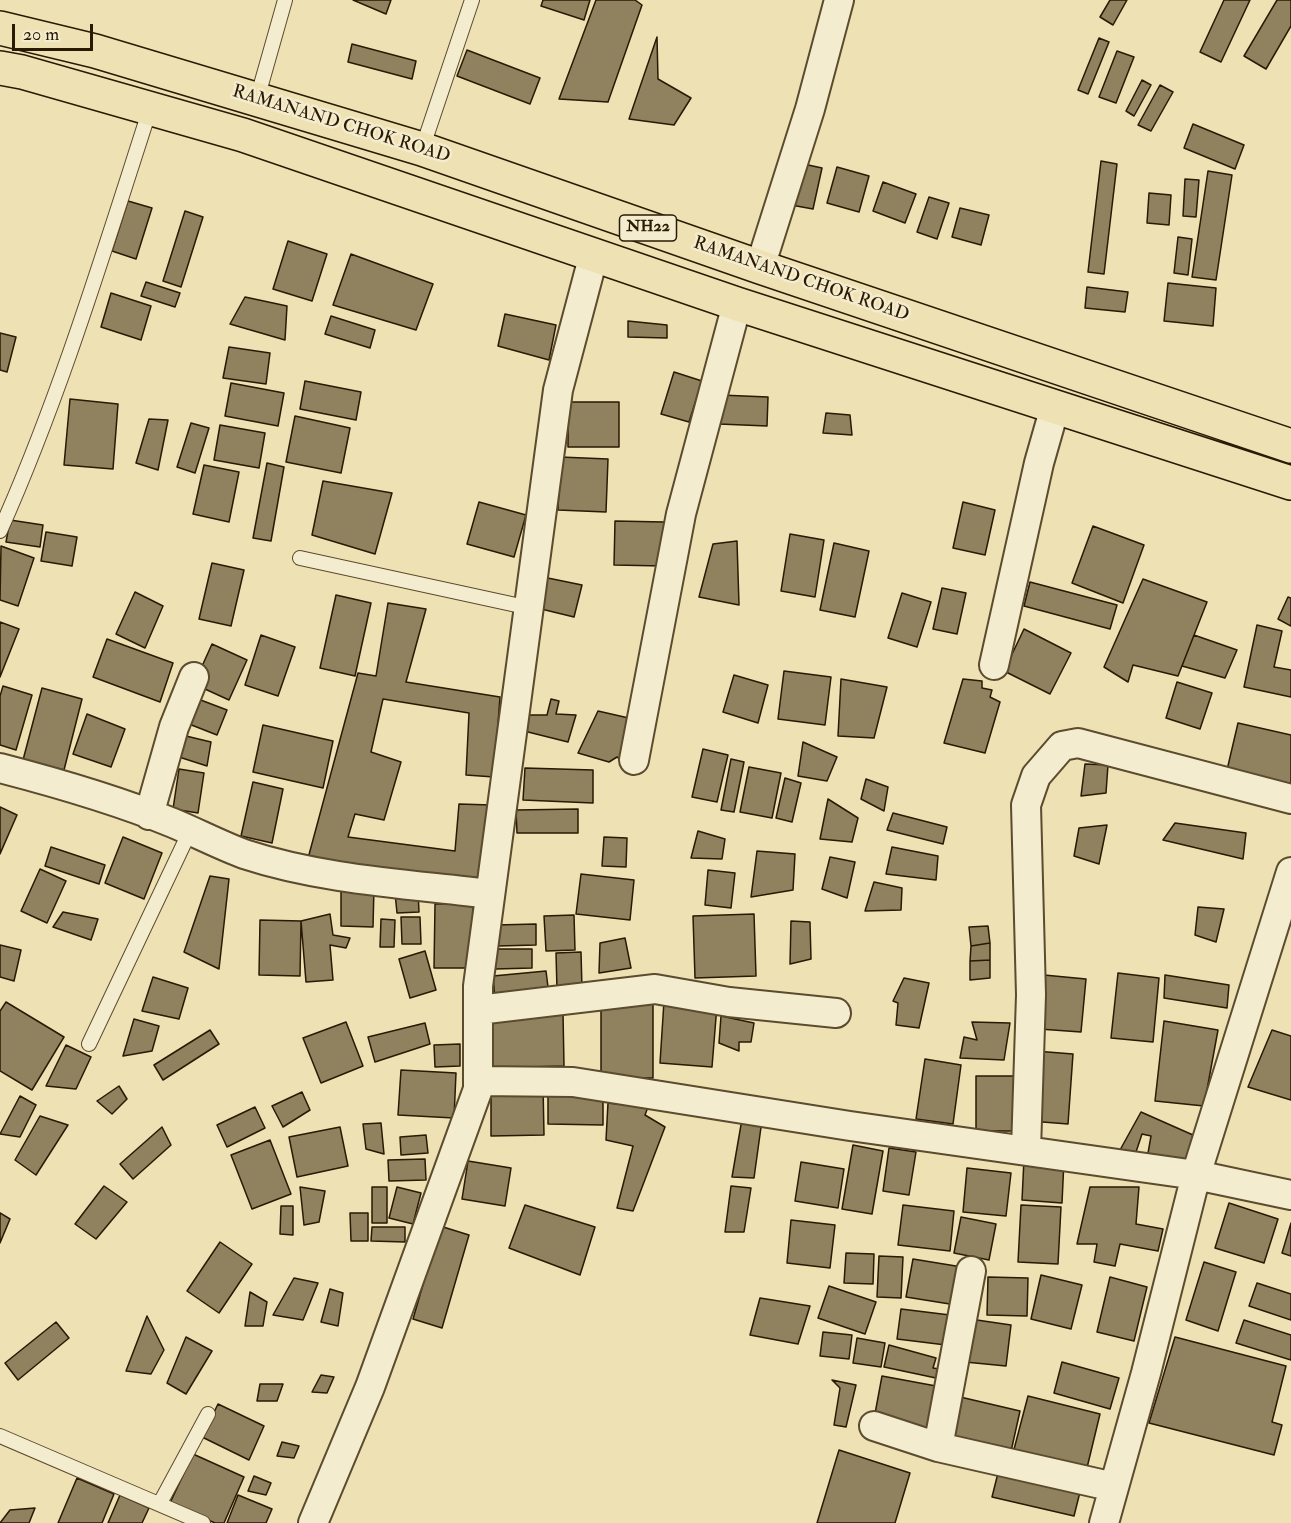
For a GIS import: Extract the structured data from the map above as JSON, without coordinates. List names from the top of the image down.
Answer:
{
  "streets": {
    "highway": ["RAMANAND CHOK ROAD", "NH22"]
  },
  "scale_bar": "20 m"
}
